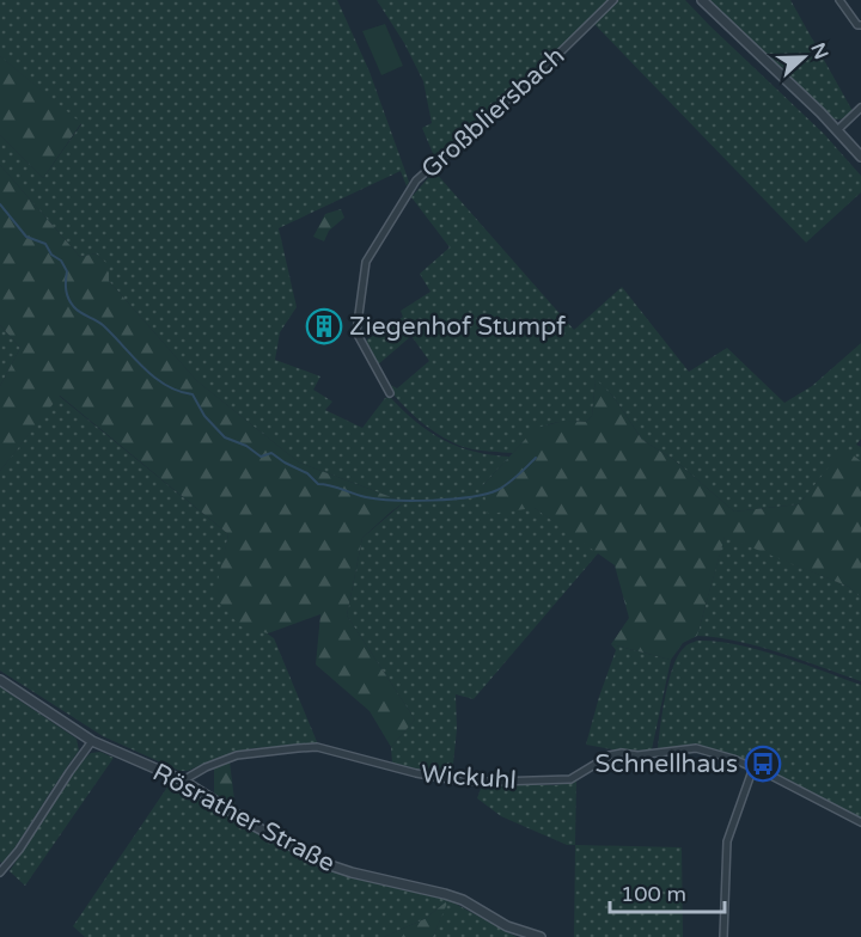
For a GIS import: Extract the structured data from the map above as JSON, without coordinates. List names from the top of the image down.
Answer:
{
  "streets": {
    "street": ["Großbliersbach", "Wickuhl", "Rösrather Straße"]
  },
  "crossings": [
    ["Wickuhl", "Rösrather Straße"]
  ],
  "places": {
    "building": ["Ziegenhof Stumpf"],
    "bus stop": ["Schnellhaus"]
  },
  "scale_bar": "100 m",
  "north": "right"
}
